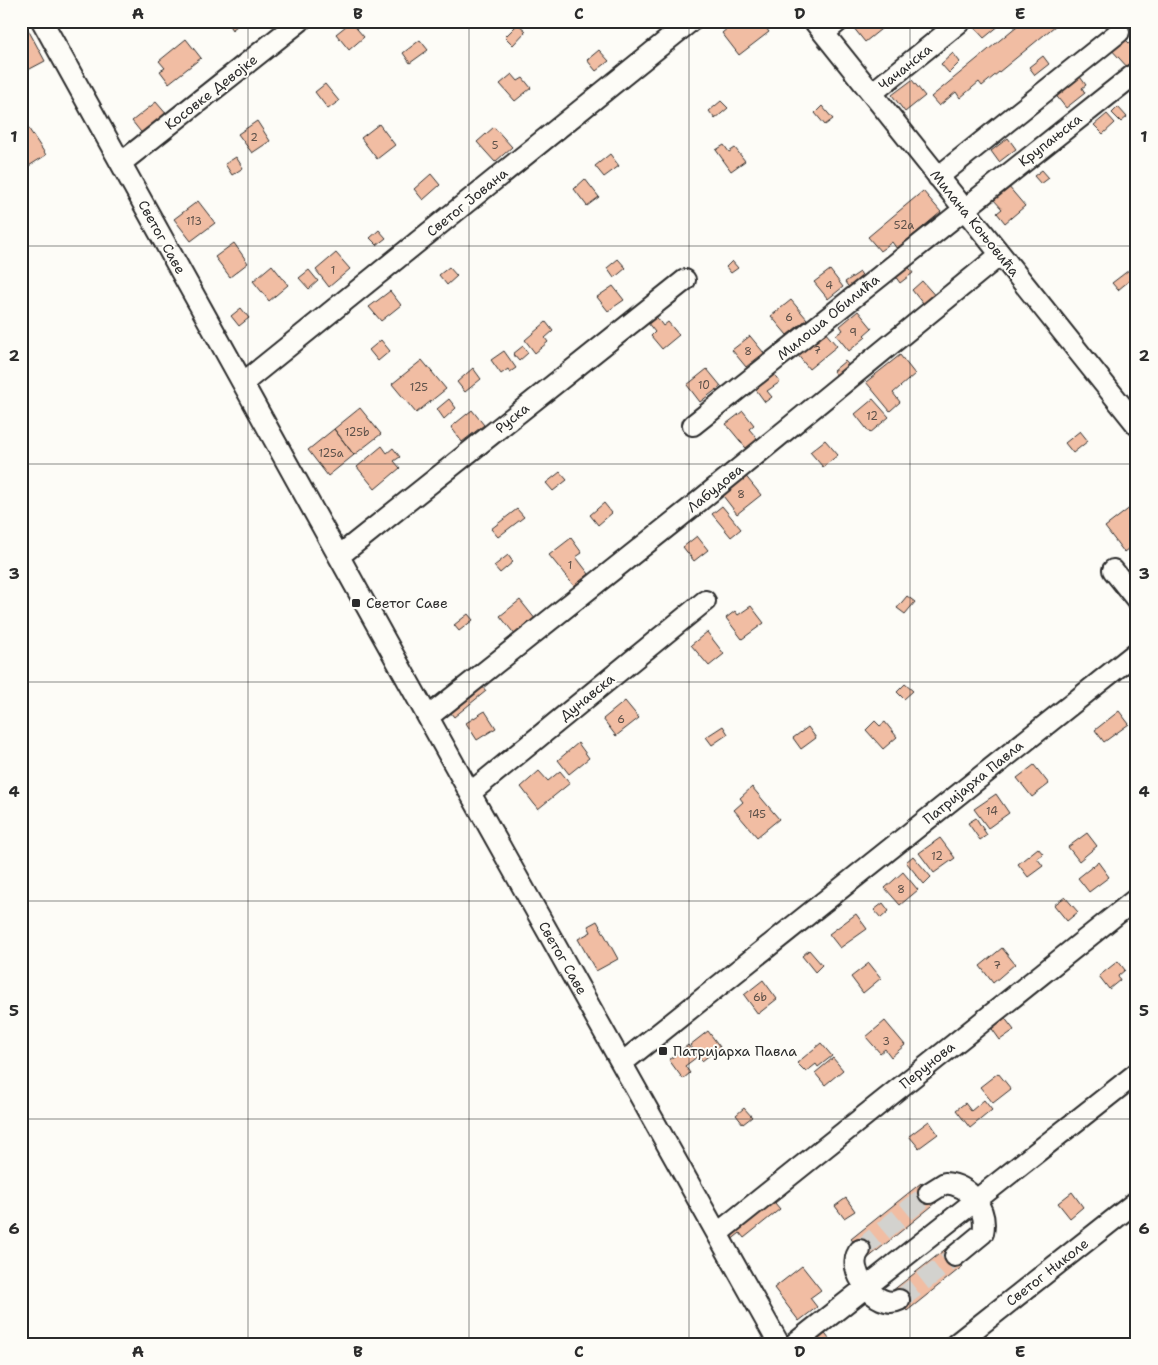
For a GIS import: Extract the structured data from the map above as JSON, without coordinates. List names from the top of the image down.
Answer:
{
  "streets": {
    "street": [
      "Чачанска",
      "Косовке Девојке",
      "Крупањска",
      "Светог Јована",
      "Милана Коњовића",
      "Светог Саве",
      "Милоша Обилића",
      "Руска",
      "Лабудова",
      "Дунавска",
      "Патријарха Павла",
      "Перунова",
      "Светог Николе"
    ]
  },
  "crossings": [
    ["Чачанска", "Милана Коњовића"],
    ["Косовке Девојке", "Светог Саве"],
    ["Крупањска", "Милана Коњовића"],
    ["Крупањска", "Милоша Обилића"],
    ["Светог Јована", "Светог Саве"],
    ["Милана Коњовића", "Милоша Обилића"],
    ["Милана Коњовића", "Лабудова"],
    ["Светог Саве", "Руска"],
    ["Светог Саве", "Лабудова"],
    ["Светог Саве", "Дунавска"],
    ["Светог Саве", "Патријарха Павла"],
    ["Светог Саве", "Перунова"]
  ],
  "places": {
    "transit": ["Светог Саве", "Патријарха Павла"]
  },
  "house_numbers": [
    "2",
    "5",
    "113",
    "52a",
    "1",
    "4",
    "6",
    "9",
    "7",
    "8",
    "10",
    "125",
    "12",
    "125b",
    "125a",
    "8",
    "1",
    "6",
    "14",
    "145",
    "12",
    "8",
    "7",
    "6b",
    "3"
  ],
  "grid": {
    "columns": [
      "A",
      "B",
      "C",
      "D",
      "E"
    ],
    "rows": [
      "1",
      "2",
      "3",
      "4",
      "5",
      "6"
    ]
  }
}
